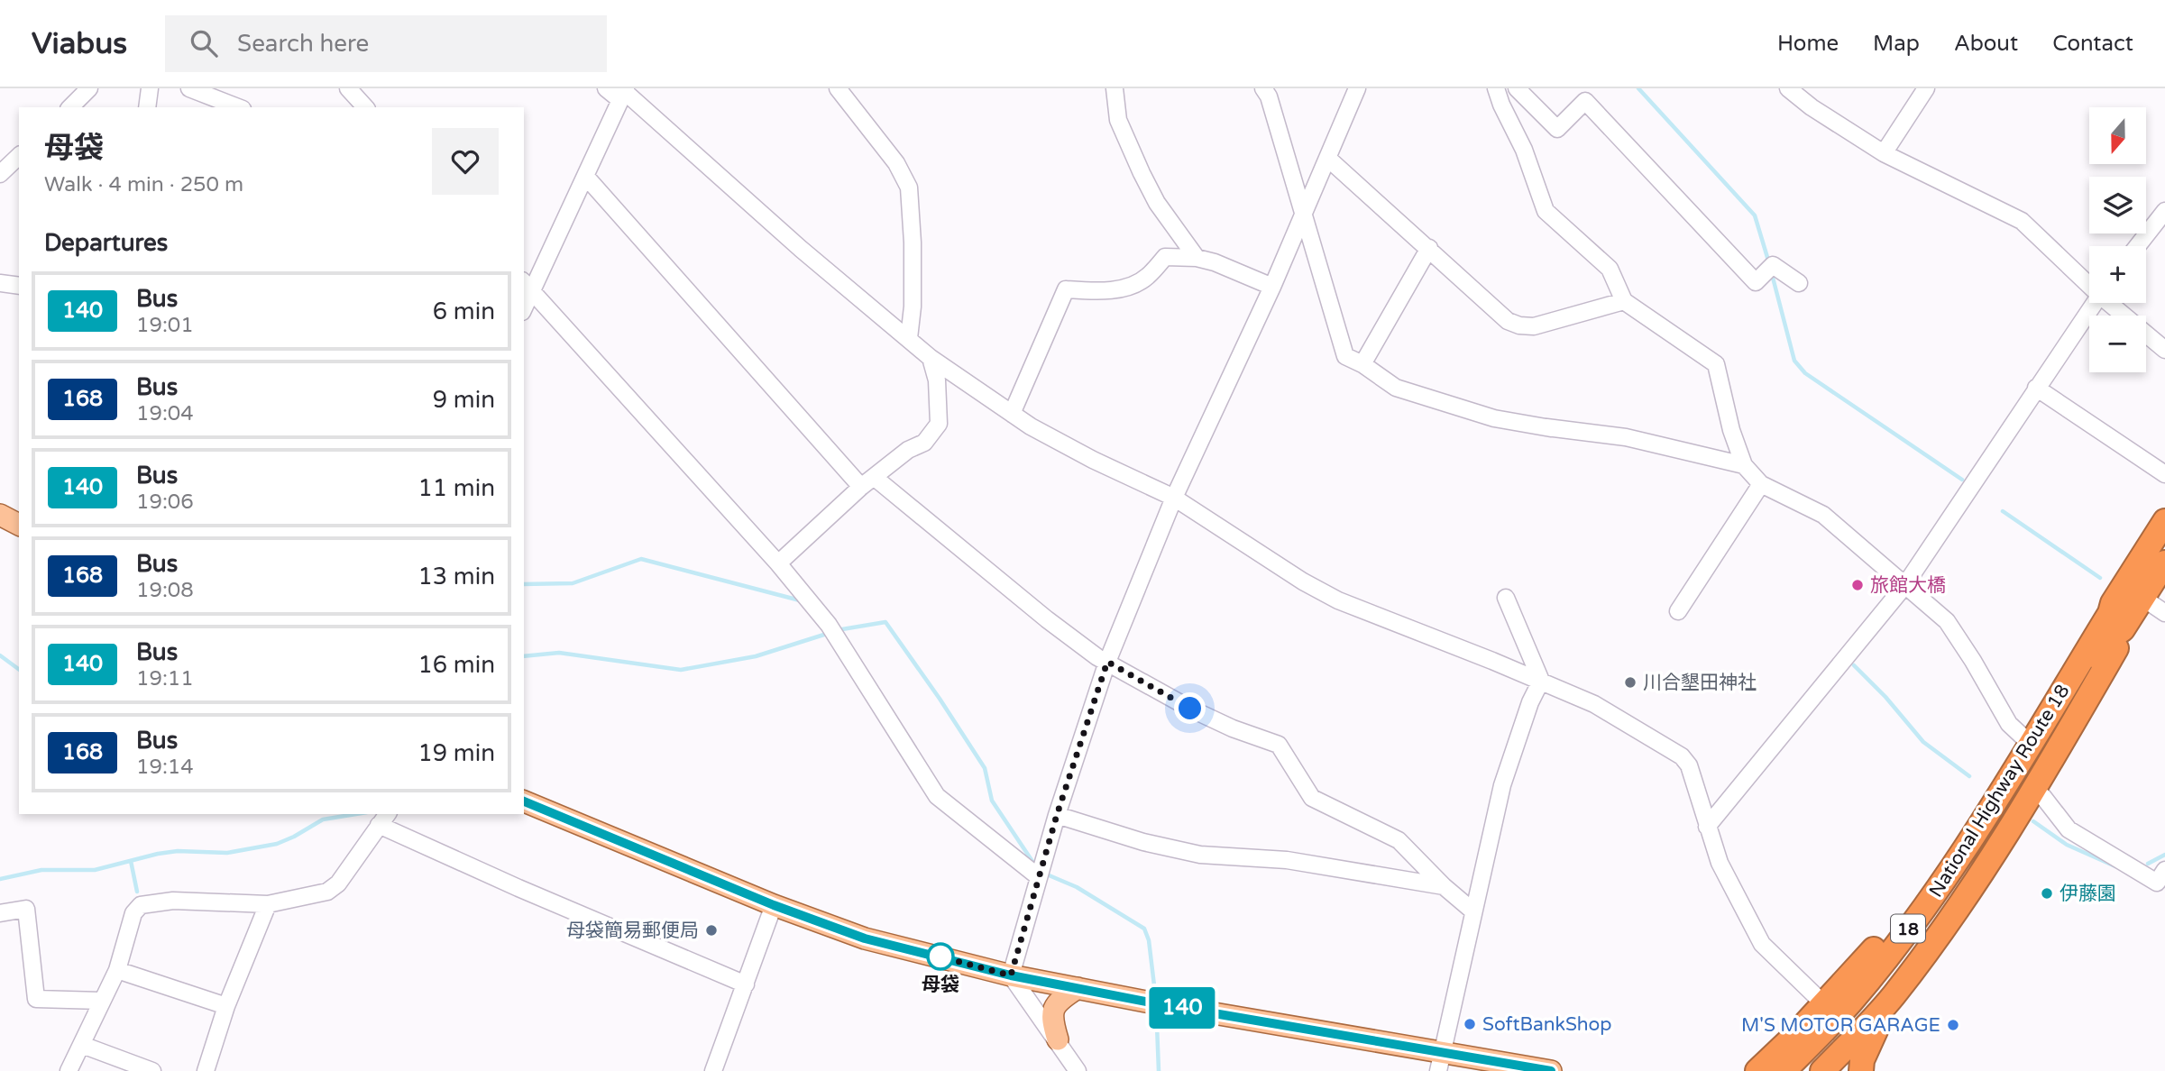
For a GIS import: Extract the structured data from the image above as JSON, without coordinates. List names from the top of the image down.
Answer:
{
  "streets": {
    "highway": ["National Highway Route 18", "18"]
  },
  "crossings": [
    ["National Highway Route 18", "18"]
  ],
  "places": [
    "旅館大橋",
    "川合墾田神社",
    "伊藤園",
    "母袋簡易郵便局",
    "母袋",
    "SoftBankShop",
    "M'S MOTOR GARAGE"
  ],
  "lines": ["bus line 140"],
  "north": "bottom",
  "page": {
    "header": "Viabus",
    "search": "Search here",
    "nav": [
      "Home",
      "Map",
      "About",
      "Contact"
    ],
    "on_map": "140",
    "map_buttons": ["+", "−"],
    "heading": [
      ["母袋", "Walk · 4 min · 250 m"],
      "Departures"
    ],
    "list": [
      {
        "mark": "140",
        "name": "Bus",
        "note": "19:01",
        "value": "6 min"
      },
      {
        "mark": "168",
        "name": "Bus",
        "note": "19:04",
        "value": "9 min"
      },
      {
        "mark": "140",
        "name": "Bus",
        "note": "19:06",
        "value": "11 min"
      },
      {
        "mark": "168",
        "name": "Bus",
        "note": "19:08",
        "value": "13 min"
      },
      {
        "mark": "140",
        "name": "Bus",
        "note": "19:11",
        "value": "16 min"
      },
      {
        "mark": "168",
        "name": "Bus",
        "note": "19:14",
        "value": "19 min"
      }
    ]
  }
}
